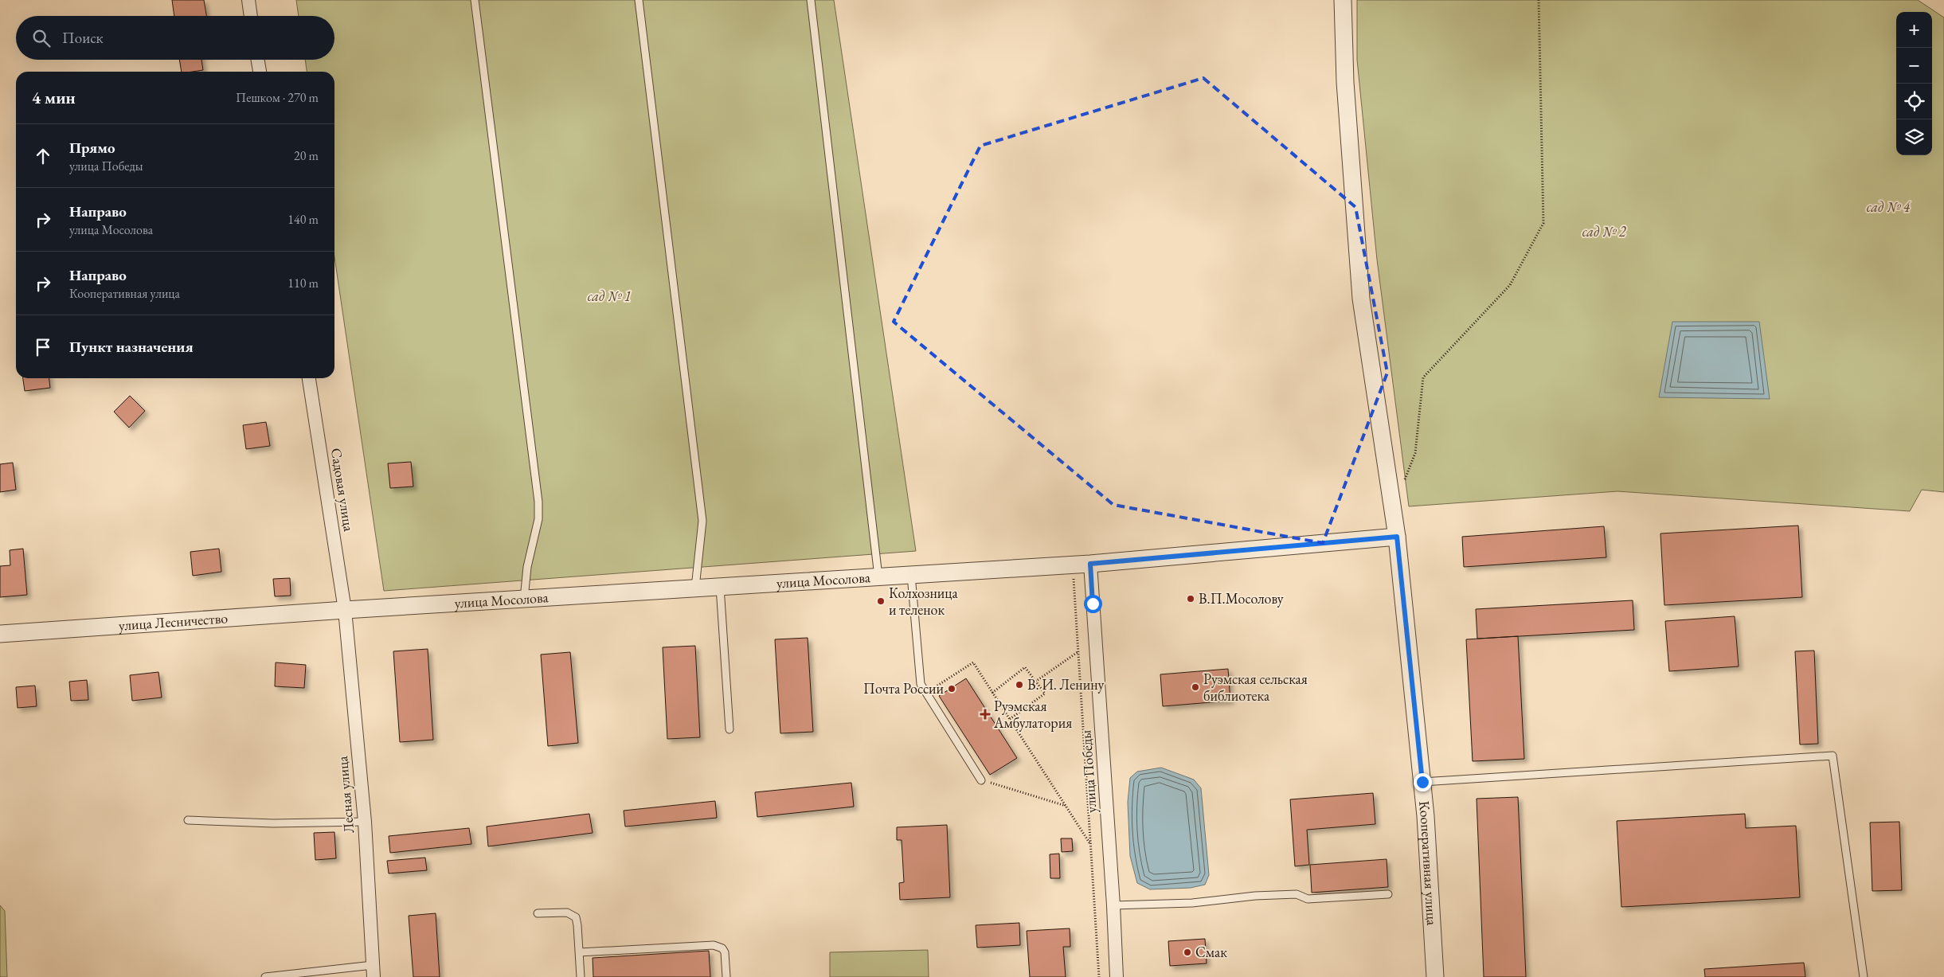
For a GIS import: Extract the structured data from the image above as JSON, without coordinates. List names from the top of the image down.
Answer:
{
  "streets": {
    "street": [
      "Садовая улица",
      "улица Мосолова",
      "улица Лесничество",
      "улица Победы",
      "Лесная улица",
      "Кооперативная улица"
    ]
  },
  "crossings": [
    ["Садовая улица", "улица Мосолова"],
    ["Садовая улица", "улица Лесничество"],
    ["Садовая улица", "Лесная улица"],
    ["улица Мосолова", "улица Лесничество"],
    ["улица Мосолова", "улица Победы"],
    ["улица Мосолова", "Лесная улица"],
    ["улица Мосолова", "Кооперативная улица"],
    ["улица Лесничество", "Лесная улица"]
  ],
  "parks": ["сад № 4", "сад № 2", "сад № 1"],
  "places": {
    "other": [
      "В.П.Мосолову",
      "Колхозница и теленок",
      "В. И. Ленину",
      "Руэмская сельская библиотека",
      "Почта России",
      "Смак"
    ],
    "health": ["Руэмская Амбулатория"]
  },
  "page": {
    "map_buttons": ["+", "−"],
    "search": "Поиск",
    "heading": ["4 мин", "Пешком · 270 m"],
    "list": [
      ["Прямо", "улица Победы", "20 m"],
      ["Направо", "улица Мосолова", "140 m"],
      ["Направо", "Кооперативная улица", "110 m"],
      "Пункт назначения"
    ]
  }
}
